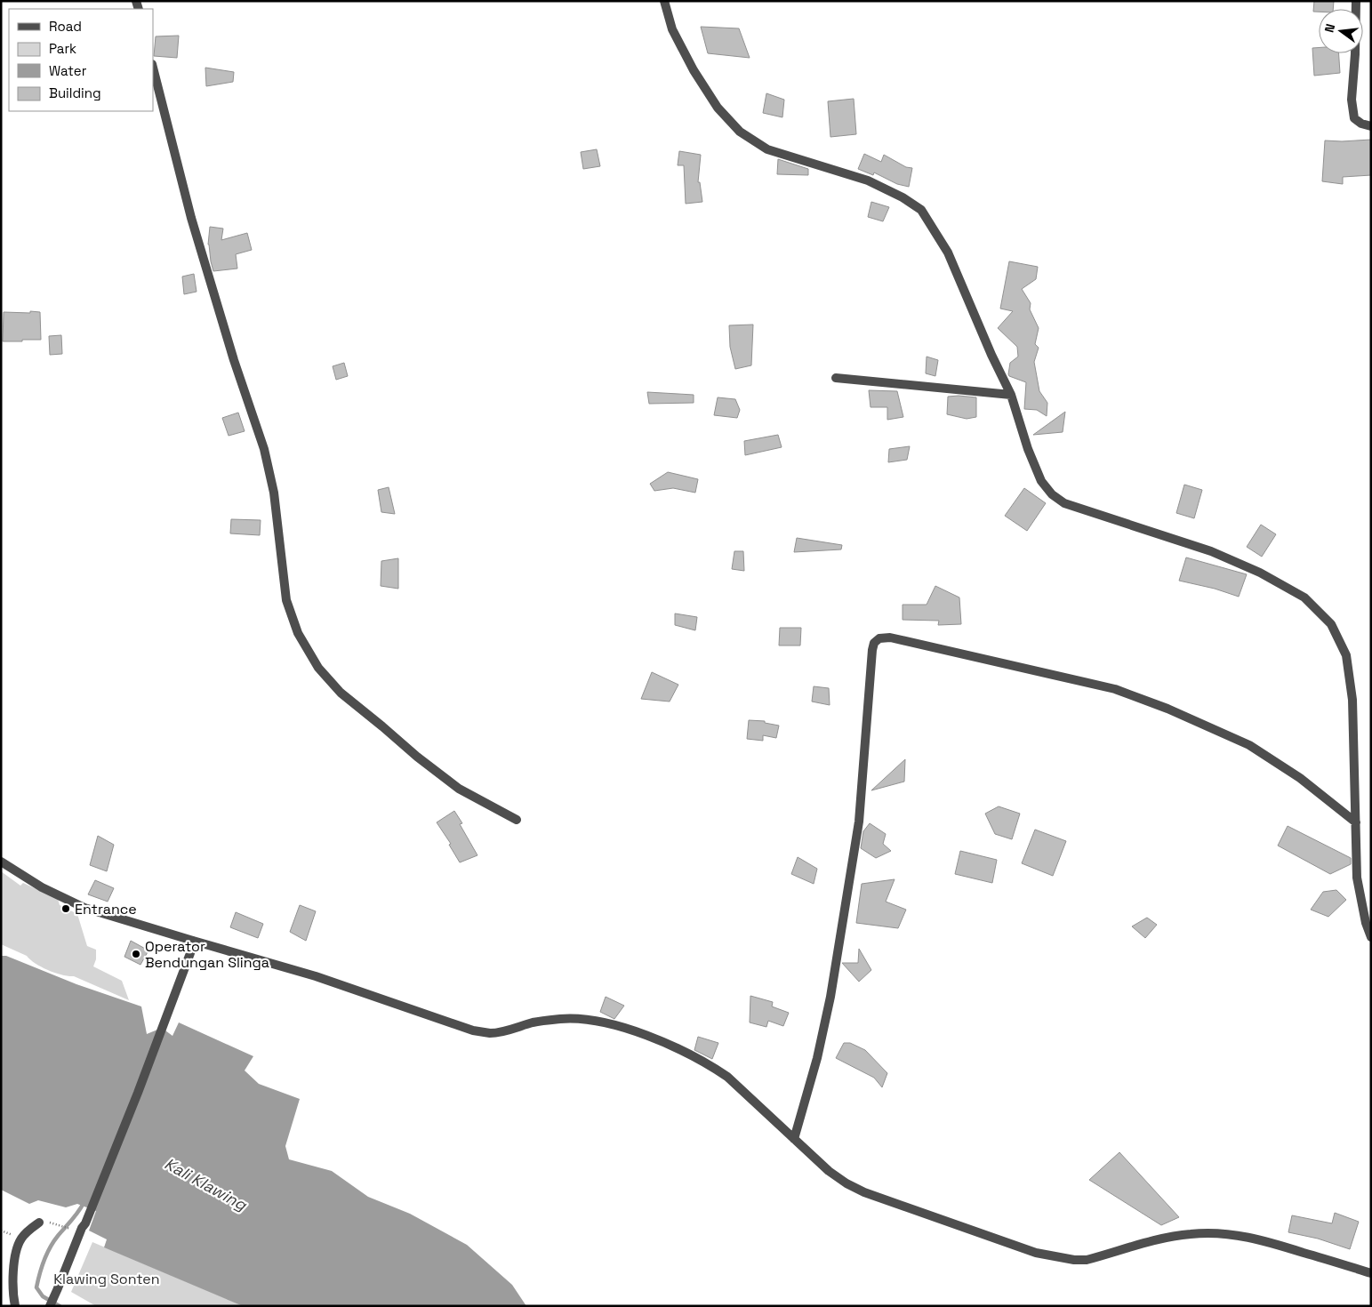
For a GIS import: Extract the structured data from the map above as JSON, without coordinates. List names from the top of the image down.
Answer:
{
  "water": ["Kali Klawing"],
  "parks": ["Klawing Sonten"],
  "places": ["Entrance", "Operator Bendungan Slinga"],
  "legend": [
    "Road",
    "Park",
    "Water",
    "Building"
  ],
  "north": "left"
}
